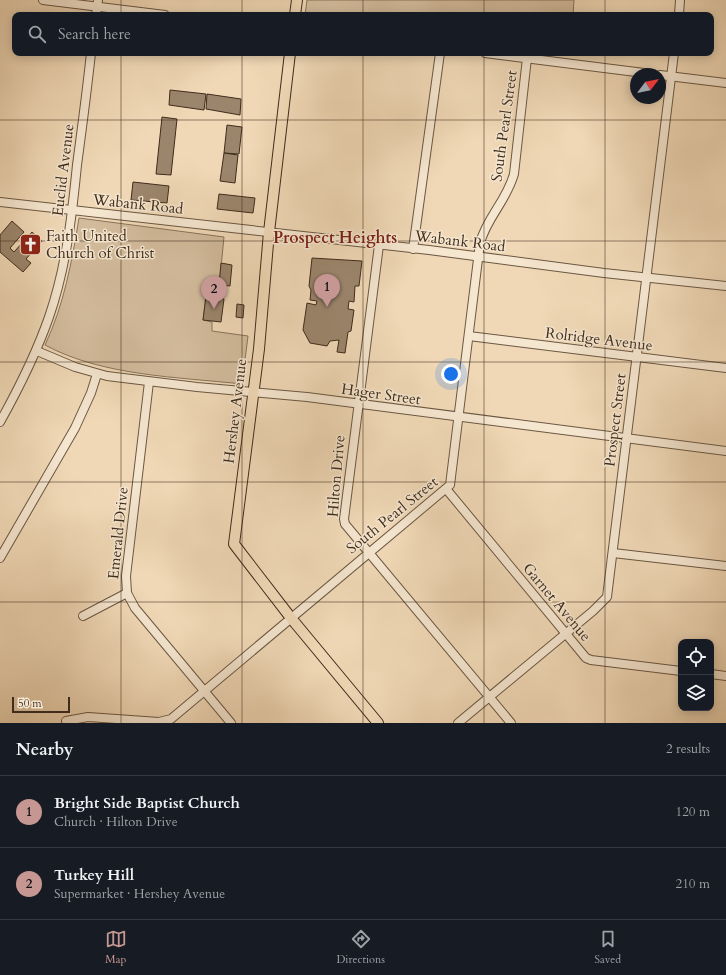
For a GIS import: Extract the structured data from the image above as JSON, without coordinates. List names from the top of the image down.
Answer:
{
  "streets": {
    "main road": ["Hershey Avenue"],
    "street": [
      "South Pearl Street",
      "Euclid Avenue",
      "Wabank Road",
      "Rolridge Avenue",
      "Hager Street",
      "Prospect Street",
      "Hilton Drive",
      "Emerald Drive",
      "Garnet Avenue"
    ]
  },
  "crossings": [
    ["South Pearl Street", "Wabank Road"],
    ["South Pearl Street", "Rolridge Avenue"],
    ["South Pearl Street", "Hager Street"],
    ["South Pearl Street", "Hershey Avenue"],
    ["South Pearl Street", "Hilton Drive"],
    ["South Pearl Street", "Emerald Drive"],
    ["South Pearl Street", "Garnet Avenue"],
    ["Euclid Avenue", "Wabank Road"],
    ["Euclid Avenue", "Hager Street"],
    ["Wabank Road", "Hershey Avenue"],
    ["Wabank Road", "Prospect Street"],
    ["Wabank Road", "Hilton Drive"],
    ["Rolridge Avenue", "Prospect Street"],
    ["Hager Street", "Hershey Avenue"],
    ["Hager Street", "Prospect Street"],
    ["Hager Street", "Hilton Drive"],
    ["Hager Street", "Emerald Drive"],
    ["Prospect Street", "Hilton Drive"],
    ["Prospect Street", "Garnet Avenue"]
  ],
  "districts": ["Prospect Heights"],
  "places": {
    "church": ["Faith United Church of Christ"]
  },
  "scale_bar": "50 m",
  "north": "top right",
  "page": {
    "search": "Search here",
    "pins": ["1", "2"],
    "scale": "50 m",
    "heading": ["Nearby", "2 results"],
    "list": [
      {
        "mark": "1",
        "name": "Bright Side Baptist Church",
        "note": "Church · Hilton Drive",
        "value": "120 m"
      },
      {
        "mark": "2",
        "name": "Turkey Hill",
        "note": "Supermarket · Hershey Avenue",
        "value": "210 m"
      }
    ],
    "nav": ["Map", "Directions", "Saved"]
  }
}
